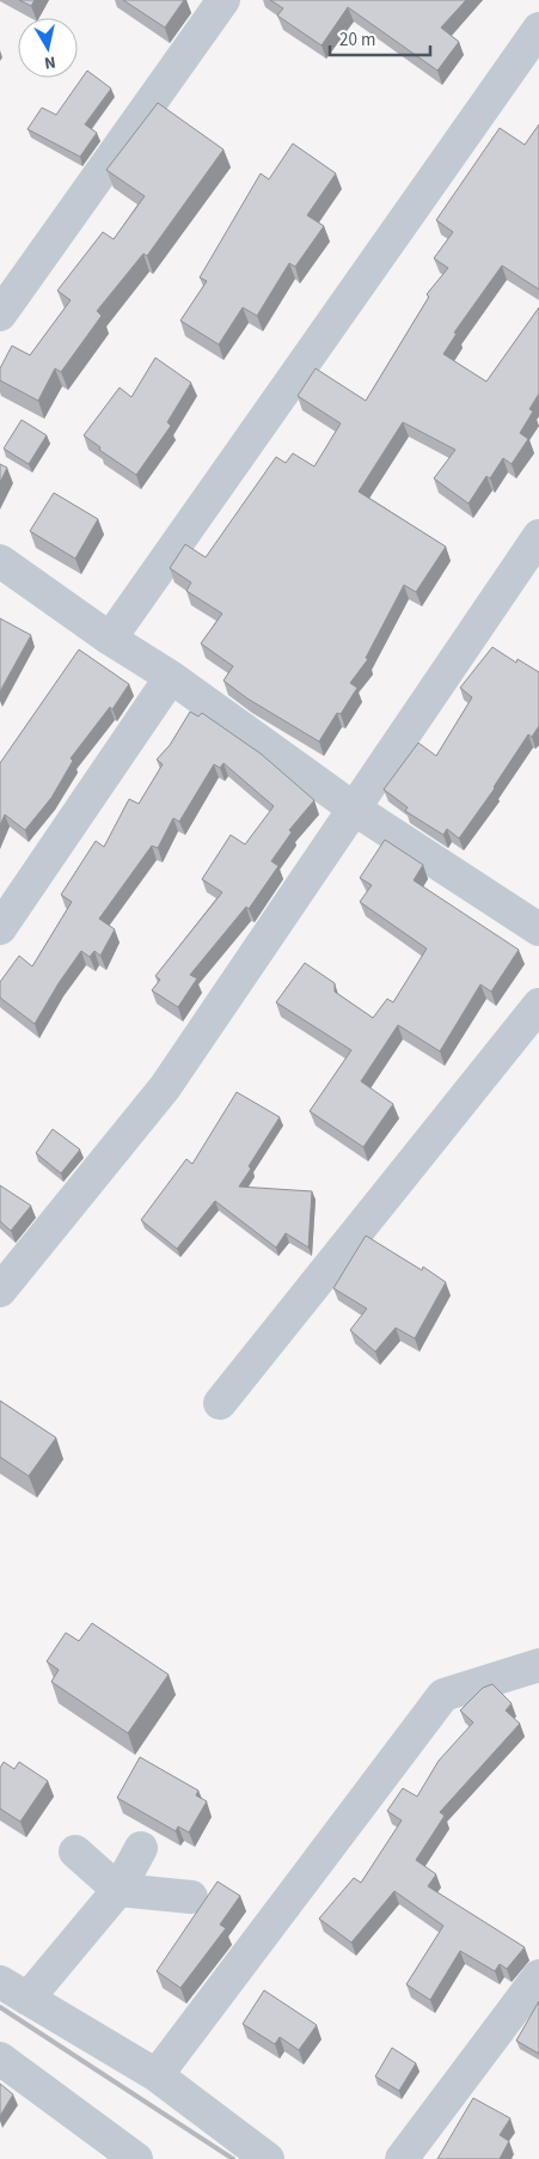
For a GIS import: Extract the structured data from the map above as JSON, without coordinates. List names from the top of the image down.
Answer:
{
  "scale_bar": "20 m",
  "north": "bottom"
}
